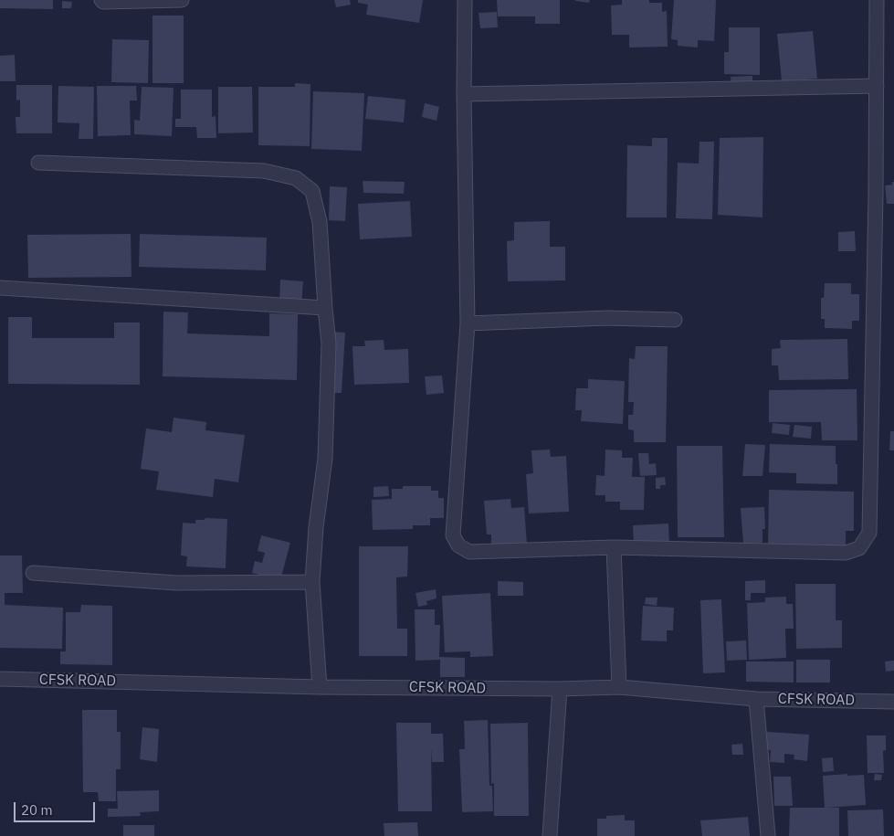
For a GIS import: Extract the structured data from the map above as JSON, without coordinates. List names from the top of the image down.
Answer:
{
  "streets": {
    "street": ["CFSK ROAD"]
  },
  "scale_bar": "20 m"
}
